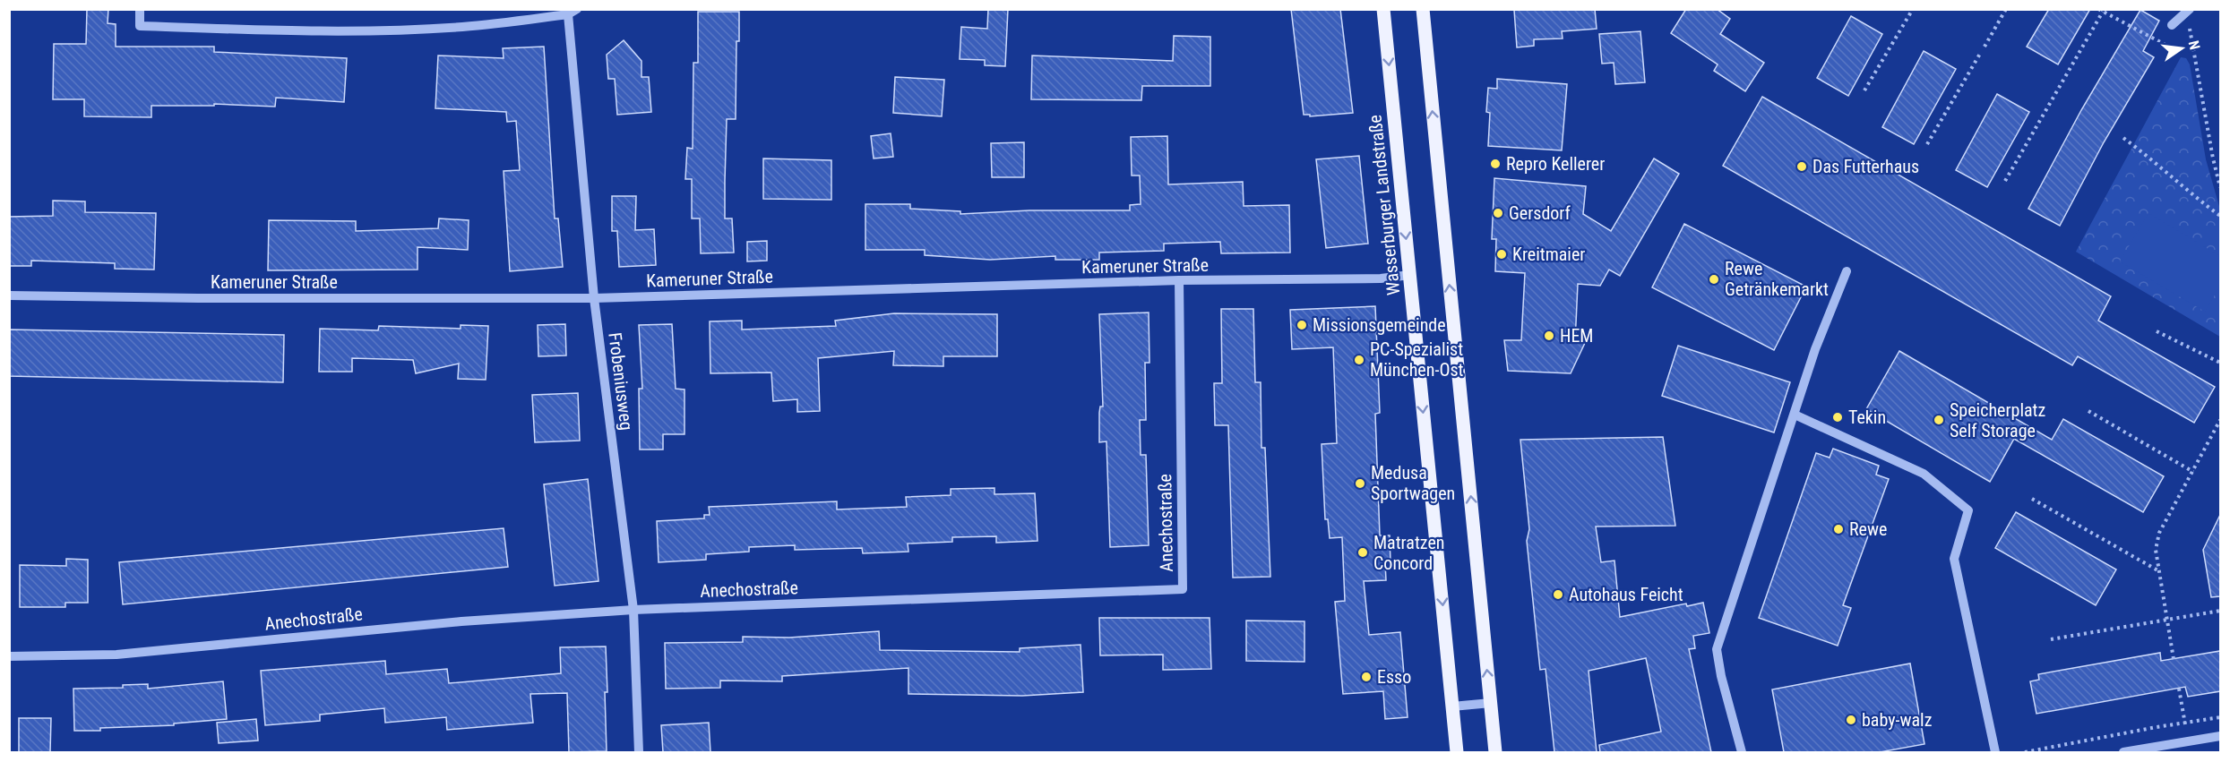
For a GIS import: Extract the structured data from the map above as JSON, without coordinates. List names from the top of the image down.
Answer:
{
  "streets": {
    "main road": ["Wasserburger Landstraße"],
    "street": ["Kameruner Straße", "Frobeniusweg", "Anechostraße"]
  },
  "crossings": [
    ["Wasserburger Landstraße", "Kameruner Straße"],
    ["Kameruner Straße", "Frobeniusweg"],
    ["Kameruner Straße", "Anechostraße"],
    ["Frobeniusweg", "Anechostraße"]
  ],
  "places": [
    "Repro Kellerer",
    "Das Futterhaus",
    "Gersdorf",
    "Kreitmaier",
    "Rewe Getränkemarkt",
    "Missionsgemeinde",
    "HEM",
    "PC-Spezialist München-Ost",
    "Tekin",
    "Speicherplatz Self Storage",
    "Medusa Sportwagen",
    "Rewe",
    "Matratzen Concord",
    "Autohaus Feicht",
    "Esso",
    "baby-walz"
  ],
  "north": "right"
}
